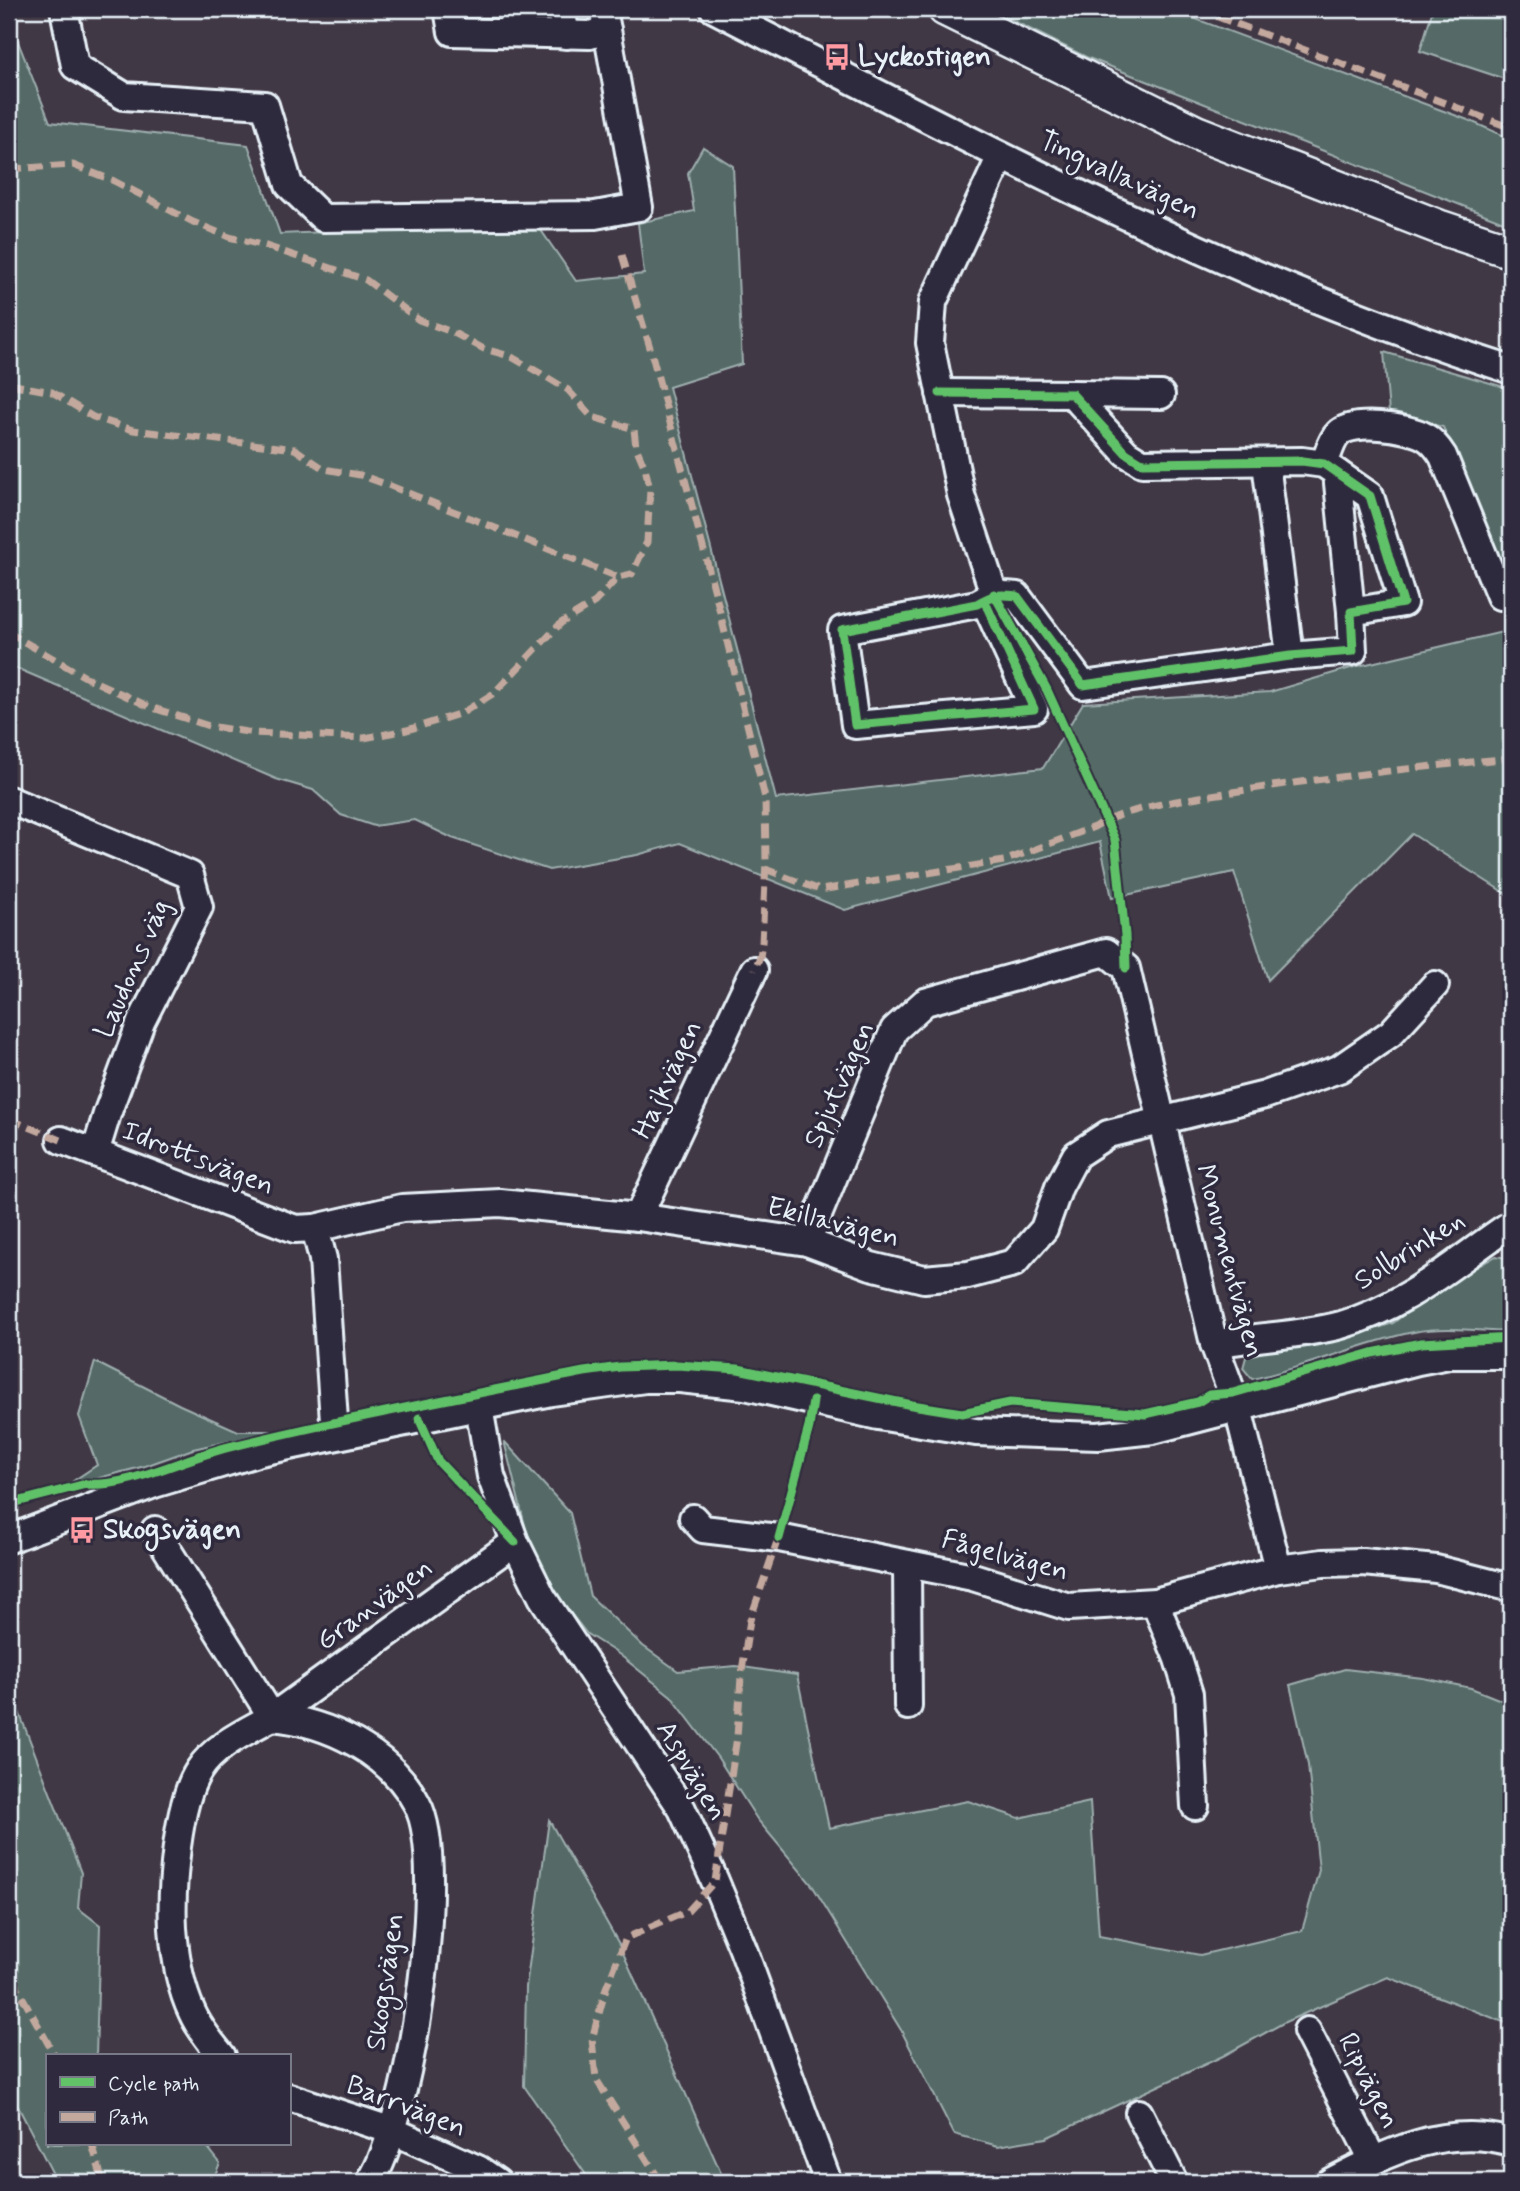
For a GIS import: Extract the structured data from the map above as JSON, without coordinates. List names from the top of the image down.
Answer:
{
  "streets": {
    "street": [
      "Tingvallavägen",
      "Laudons väg",
      "Hajkvägen",
      "Spjutvägen",
      "Idrottsvägen",
      "Ekillavägen",
      "Solbrinken",
      "Monumentvägen",
      "Fågelvägen",
      "Granvägen",
      "Aspvägen",
      "Skogsvägen",
      "Ripvägen",
      "Barrvägen"
    ]
  },
  "crossings": [
    ["Laudons väg", "Idrottsvägen"],
    ["Hajkvägen", "Ekillavägen"],
    ["Spjutvägen", "Ekillavägen"],
    ["Spjutvägen", "Monumentvägen"],
    ["Idrottsvägen", "Ekillavägen"],
    ["Ekillavägen", "Monumentvägen"],
    ["Solbrinken", "Monumentvägen"],
    ["Monumentvägen", "Fågelvägen"],
    ["Granvägen", "Aspvägen"],
    ["Granvägen", "Skogsvägen"],
    ["Skogsvägen", "Barrvägen"]
  ],
  "places": {
    "bus stop": ["Lyckostigen", "Skogsvägen"]
  },
  "legend": ["Cycle path", "Path"]
}
